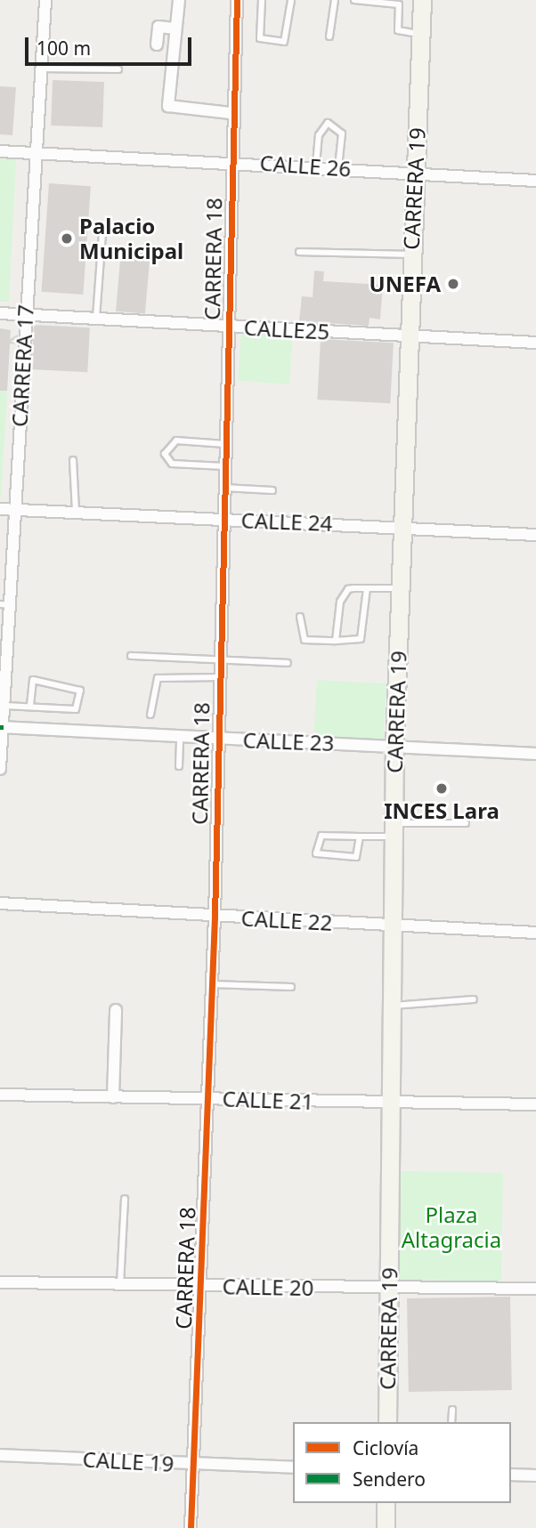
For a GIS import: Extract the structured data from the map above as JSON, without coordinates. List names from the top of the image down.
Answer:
{
  "streets": {
    "street": [
      "CALLE 26",
      "CARRERA 19",
      "CARRERA 18",
      "CALLE25",
      "CARRERA 17",
      "CALLE 24",
      "CALLE 23",
      "CALLE 22",
      "CALLE 21",
      "CALLE 20",
      "CALLE 19"
    ]
  },
  "crossings": [
    ["CALLE 26", "CARRERA 19"],
    ["CALLE 26", "CARRERA 18"],
    ["CALLE 26", "CARRERA 17"],
    ["CARRERA 19", "CALLE25"],
    ["CARRERA 19", "CALLE 24"],
    ["CARRERA 19", "CALLE 23"],
    ["CARRERA 19", "CALLE 22"],
    ["CARRERA 19", "CALLE 21"],
    ["CARRERA 19", "CALLE 20"],
    ["CARRERA 18", "CALLE25"],
    ["CARRERA 18", "CALLE 24"],
    ["CARRERA 18", "CALLE 23"],
    ["CARRERA 18", "CALLE 22"],
    ["CARRERA 18", "CALLE 21"],
    ["CARRERA 18", "CALLE 20"],
    ["CARRERA 18", "CALLE 19"],
    ["CALLE25", "CARRERA 17"],
    ["CARRERA 17", "CALLE 24"],
    ["CARRERA 17", "CALLE 23"]
  ],
  "parks": ["Plaza Altagracia"],
  "places": ["Palacio Municipal", "UNEFA", "INCES Lara"],
  "legend": ["Ciclovía", "Sendero"],
  "scale_bar": "100 m"
}
